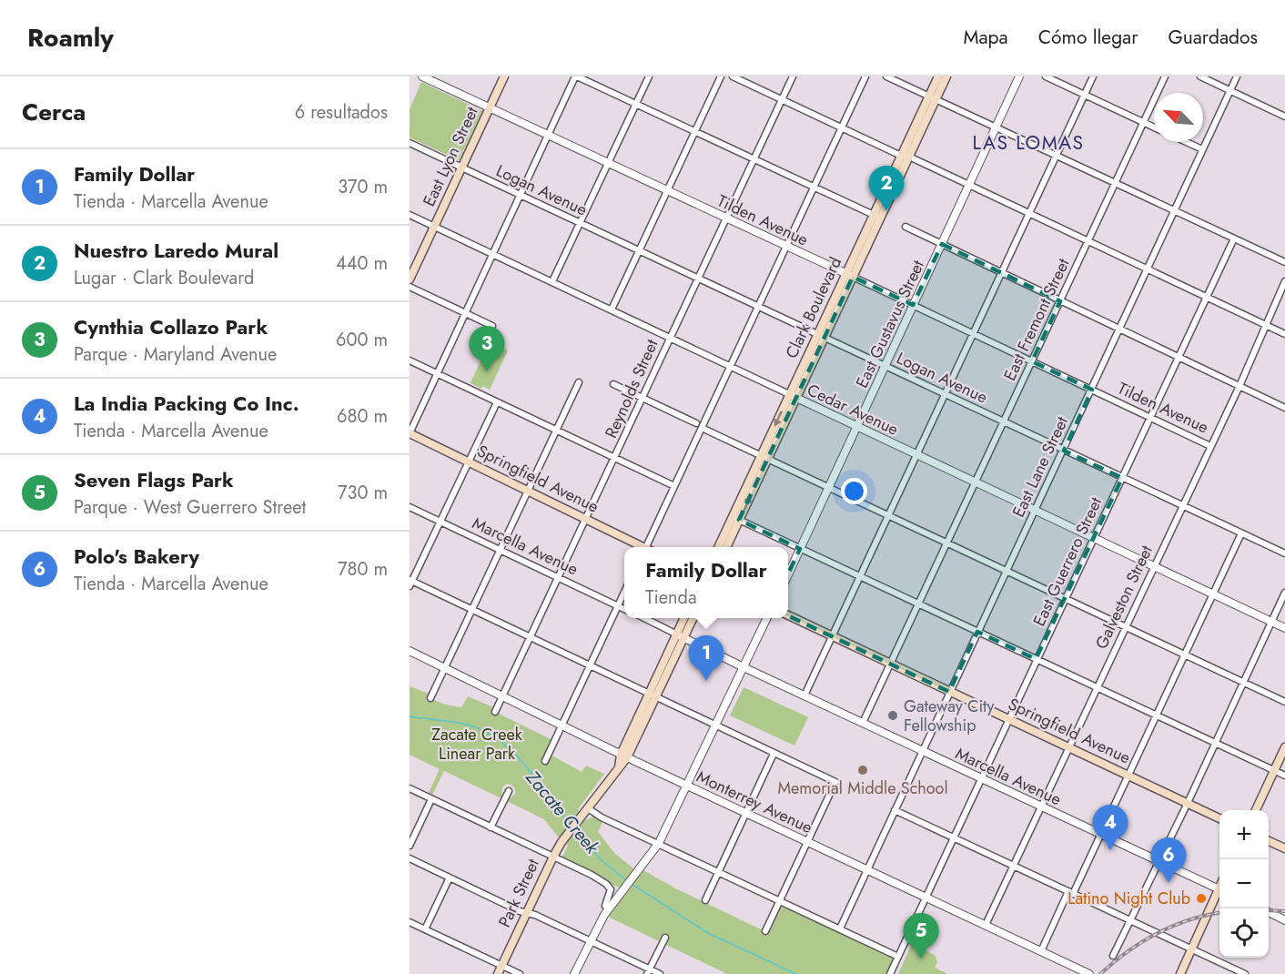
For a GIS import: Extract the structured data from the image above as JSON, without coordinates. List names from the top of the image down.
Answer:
{
  "streets": {
    "main road": [
      "East Lyon Street",
      "Clark Boulevard",
      "Springfield Avenue",
      "Park Street"
    ],
    "street": [
      "Logan Avenue",
      "Tilden Avenue",
      "East Fremont Street",
      "East Gustavus Street",
      "Reynolds Street",
      "Cedar Avenue",
      "East Lane Street",
      "Marcella Avenue",
      "East Guerrero Street",
      "Galveston Street",
      "Monterrey Avenue"
    ]
  },
  "crossings": [
    ["East Lyon Street", "Logan Avenue"],
    ["East Lyon Street", "Tilden Avenue"],
    ["East Lyon Street", "Cedar Avenue"],
    ["Logan Avenue", "Clark Boulevard"],
    ["Logan Avenue", "East Fremont Street"],
    ["Logan Avenue", "East Gustavus Street"],
    ["Logan Avenue", "Reynolds Street"],
    ["Logan Avenue", "East Lane Street"],
    ["Logan Avenue", "East Guerrero Street"],
    ["Logan Avenue", "Galveston Street"],
    ["Tilden Avenue", "Clark Boulevard"],
    ["Tilden Avenue", "East Fremont Street"],
    ["Tilden Avenue", "East Gustavus Street"],
    ["Tilden Avenue", "Reynolds Street"],
    ["Tilden Avenue", "East Lane Street"],
    ["Tilden Avenue", "East Guerrero Street"],
    ["Tilden Avenue", "Galveston Street"],
    ["Clark Boulevard", "Cedar Avenue"],
    ["East Fremont Street", "Cedar Avenue"],
    ["East Fremont Street", "Springfield Avenue"],
    ["East Fremont Street", "Marcella Avenue"],
    ["East Gustavus Street", "Cedar Avenue"],
    ["Reynolds Street", "Cedar Avenue"],
    ["Reynolds Street", "Springfield Avenue"],
    ["Reynolds Street", "Marcella Avenue"],
    ["Reynolds Street", "Monterrey Avenue"],
    ["Cedar Avenue", "East Lane Street"],
    ["Cedar Avenue", "East Guerrero Street"],
    ["Cedar Avenue", "Galveston Street"],
    ["East Lane Street", "Springfield Avenue"],
    ["East Lane Street", "Marcella Avenue"],
    ["East Lane Street", "Monterrey Avenue"],
    ["Springfield Avenue", "East Guerrero Street"],
    ["Springfield Avenue", "Galveston Street"],
    ["Marcella Avenue", "East Guerrero Street"],
    ["Marcella Avenue", "Galveston Street"],
    ["East Guerrero Street", "Monterrey Avenue"],
    ["Galveston Street", "Monterrey Avenue"]
  ],
  "districts": ["LAS LOMAS"],
  "water": ["Zacate Creek"],
  "parks": ["Zacate Creek Linear Park"],
  "places": ["Gateway City Fellowship", "Memorial Middle School", "Latino Night Club"],
  "north": "top left",
  "page": {
    "header": "Roamly",
    "nav": ["Mapa", "Cómo llegar", "Guardados"],
    "heading": ["Cerca", "6 resultados"],
    "list": [
      {
        "mark": "1",
        "name": "Family Dollar",
        "note": "Tienda · Marcella Avenue",
        "value": "370 m"
      },
      {
        "mark": "2",
        "name": "Nuestro Laredo Mural",
        "note": "Lugar · Clark Boulevard",
        "value": "440 m"
      },
      {
        "mark": "3",
        "name": "Cynthia Collazo Park",
        "note": "Parque · Maryland Avenue",
        "value": "600 m"
      },
      {
        "mark": "4",
        "name": "La India Packing Co Inc.",
        "note": "Tienda · Marcella Avenue",
        "value": "680 m"
      },
      {
        "mark": "5",
        "name": "Seven Flags Park",
        "note": "Parque · West Guerrero Street",
        "value": "730 m"
      },
      {
        "mark": "6",
        "name": "Polo's Bakery",
        "note": "Tienda · Marcella Avenue",
        "value": "780 m"
      }
    ],
    "pins": [
      "2",
      "3",
      "1",
      "4",
      "6",
      "5"
    ],
    "popup": ["Family Dollar", "Tienda"],
    "map_buttons": ["+", "−"]
  }
}
